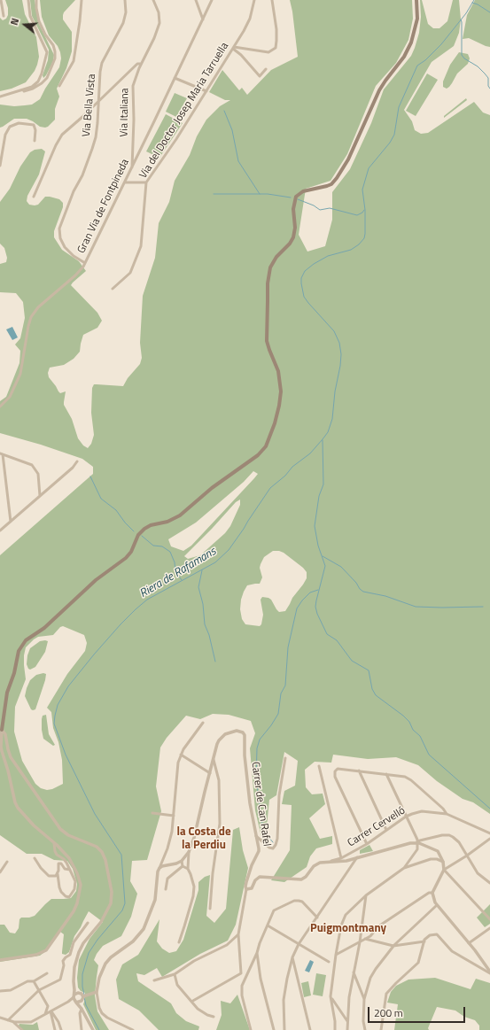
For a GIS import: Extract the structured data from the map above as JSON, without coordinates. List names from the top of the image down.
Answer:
{
  "streets": {
    "street": [
      "Via Bella Vista",
      "Via del Doctor Josep Maria Tarruella",
      "Via Italiana",
      "Gran Via de Fontpineda",
      "Carrer de Can Rafel",
      "Carrer Cervelló"
    ]
  },
  "crossings": [
    ["Via Bella Vista", "Gran Via de Fontpineda"],
    ["Via Italiana", "Gran Via de Fontpineda"]
  ],
  "districts": ["la Costa de la Perdiu", "Puigmontmany"],
  "water": ["Riera de Rafamans"],
  "scale_bar": "200 m",
  "north": "left"
}
